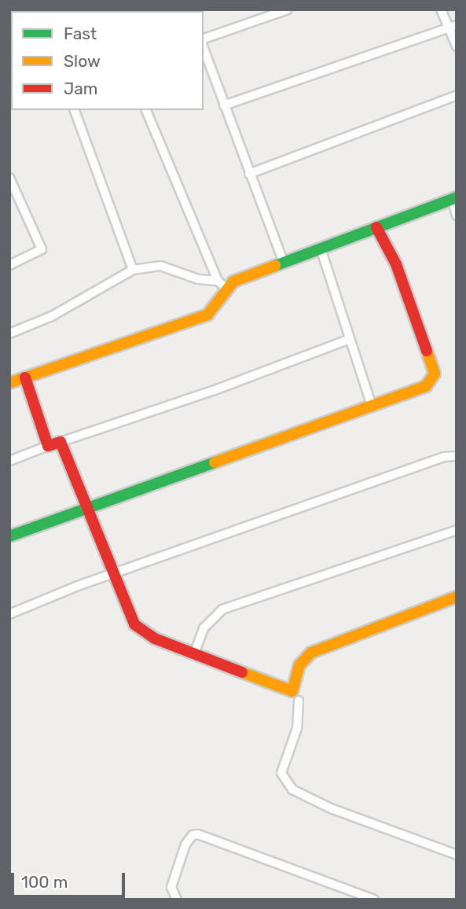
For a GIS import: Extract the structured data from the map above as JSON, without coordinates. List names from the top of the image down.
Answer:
{
  "legend": ["Fast", "Slow", "Jam"],
  "scale_bar": "100 m"
}
